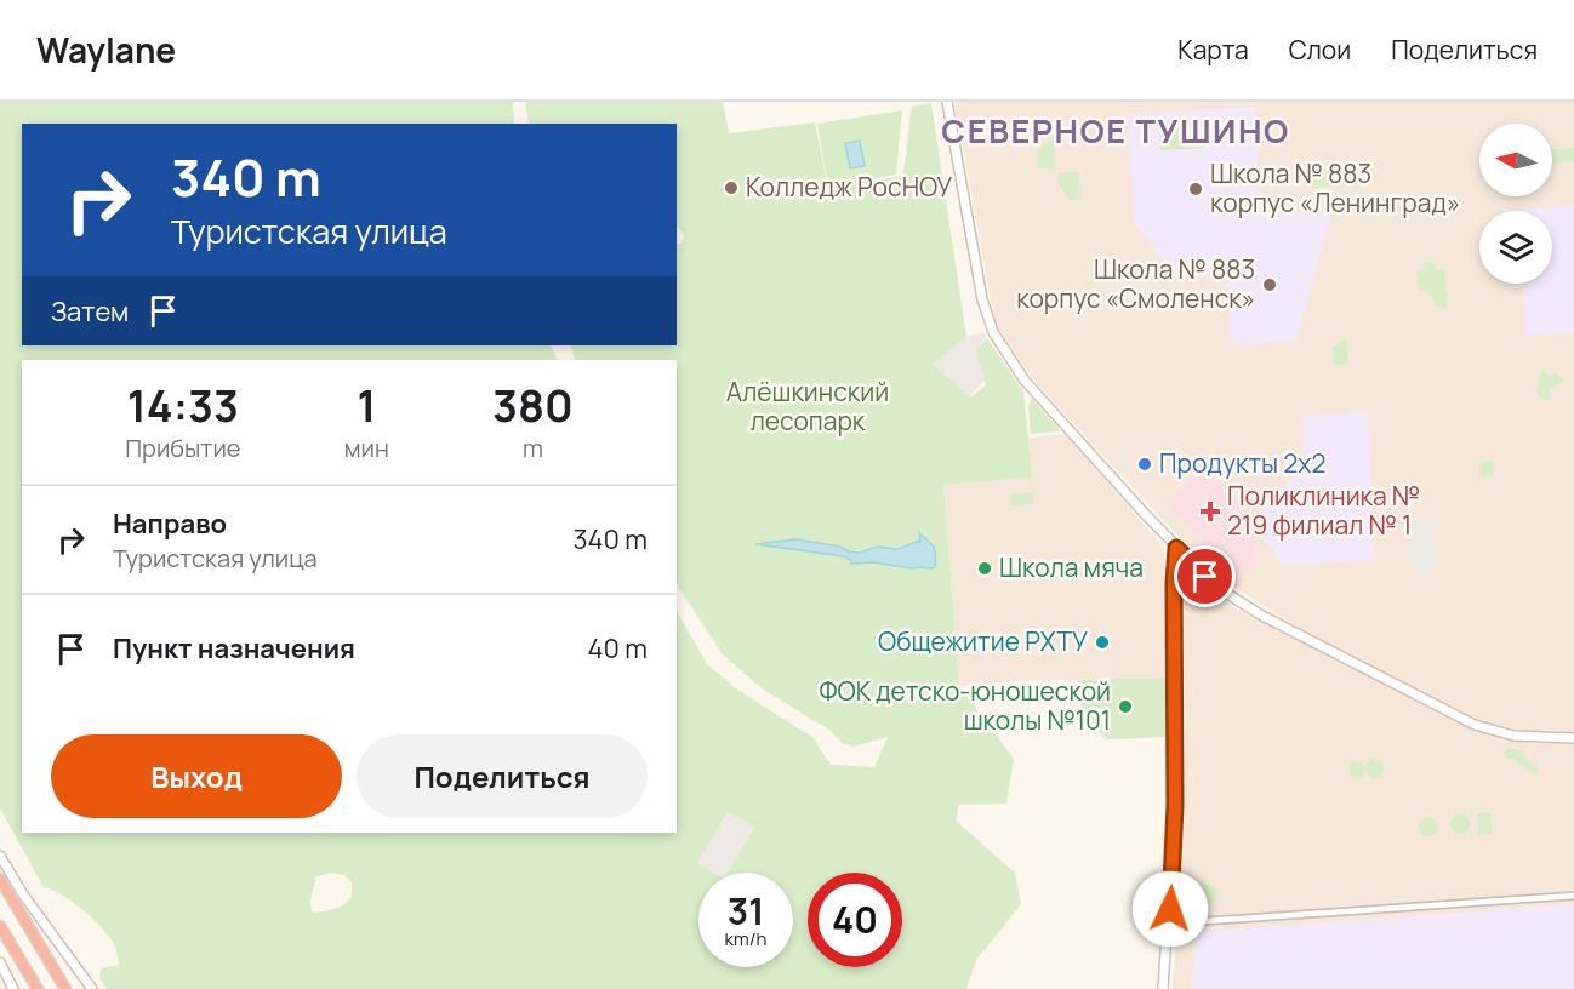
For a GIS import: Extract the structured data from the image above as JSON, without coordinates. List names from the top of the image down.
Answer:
{
  "districts": ["СЕВЕРНОЕ ТУШИНО"],
  "parks": ["Алёшкинский лесопарк"],
  "places": {
    "other": [
      "Колледж РосНОУ",
      "Школа № 883 корпус «Ленинград»",
      "Школа № 883 корпус «Смоленск»",
      "Продукты 2x2",
      "Школа мяча",
      "Общежитие РХТУ",
      "ФОК детско-юношеской школы №101"
    ],
    "health": ["Поликлиника № 219 филиал № 1"]
  },
  "north": "left",
  "page": {
    "header": "Waylane",
    "nav": ["Карта", "Слои", "Поделиться"],
    "turn": ["340 m", "Туристская улица"],
    "then": "Затем",
    "eta": [
      "14:33",
      "Прибытие",
      "1",
      "мин",
      "380",
      "m"
    ],
    "list": [
      {
        "name": "Направо",
        "note": "Туристская улица",
        "value": "340 m"
      },
      {
        "name": "Пункт назначения",
        "value": "40 m"
      }
    ],
    "buttons": ["Выход", "Поделиться"],
    "speed": "31 km/h",
    "limit": "40"
  }
}
